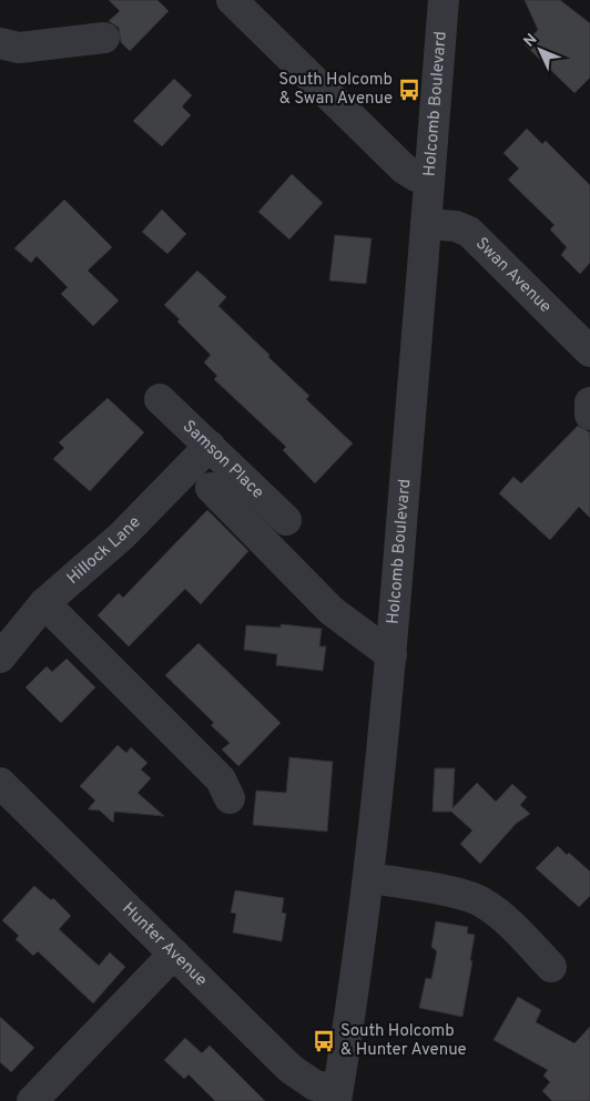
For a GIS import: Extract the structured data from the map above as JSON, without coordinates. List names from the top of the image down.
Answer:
{
  "streets": {
    "street": [
      "Holcomb Boulevard",
      "Swan Avenue",
      "Samson Place",
      "Hillock Lane",
      "Hunter Avenue"
    ]
  },
  "crossings": [
    ["Holcomb Boulevard", "Swan Avenue"],
    ["Holcomb Boulevard", "Hunter Avenue"],
    ["Samson Place", "Hillock Lane"]
  ],
  "places": {
    "bus stop": ["South Holcomb & Swan Avenue", "South Holcomb & Hunter Avenue"]
  },
  "north": "top left"
}
